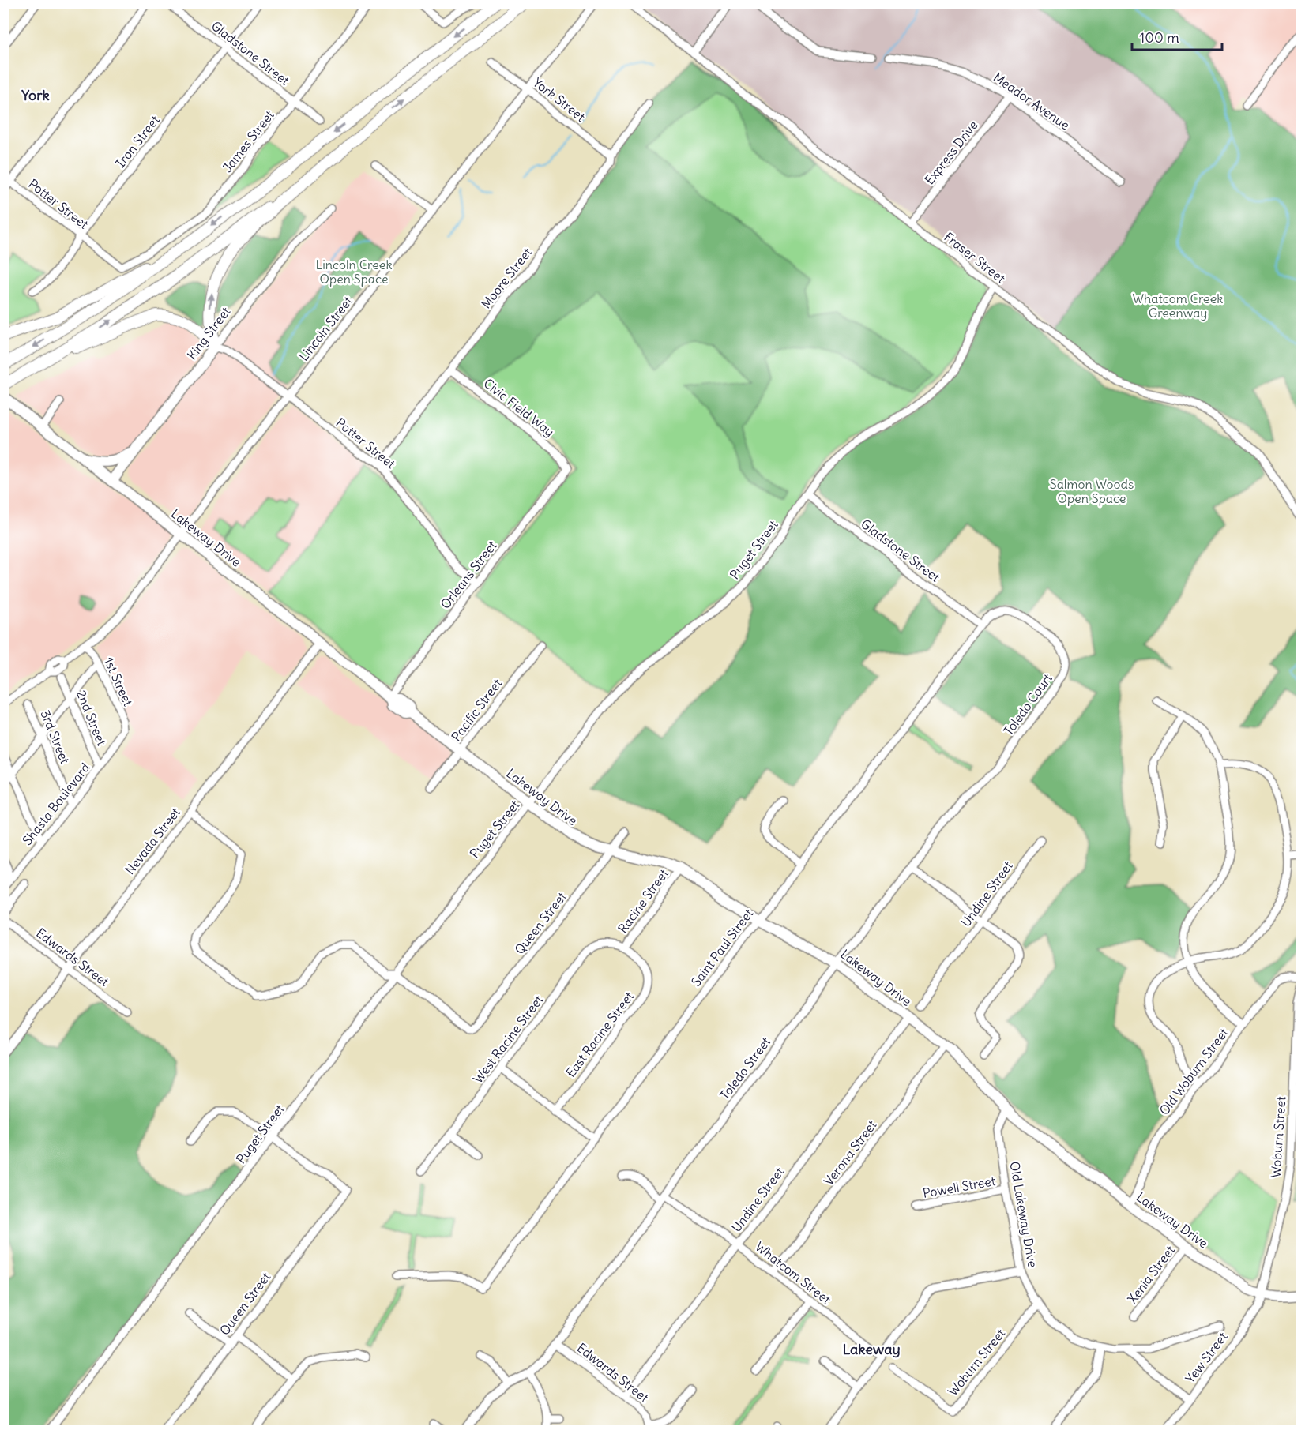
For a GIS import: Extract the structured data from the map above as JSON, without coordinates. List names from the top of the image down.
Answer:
{
  "streets": {
    "main road": ["King Street", "Lakeway Drive"],
    "street": [
      "Gladstone Street",
      "York Street",
      "Meador Avenue",
      "Iron Street",
      "James Street",
      "Express Drive",
      "Potter Street",
      "Fraser Street",
      "Moore Street",
      "Lincoln Street",
      "Civic Field Way",
      "Puget Street",
      "Orleans Street",
      "1st Street",
      "Toledo Court",
      "Pacific Street",
      "2nd Street",
      "3rd Street",
      "Shasta Boulevard",
      "Nevada Street",
      "Undine Street",
      "Racine Street",
      "Queen Street",
      "Saint Paul Street",
      "Edwards Street",
      "East Racine Street",
      "West Racine Street",
      "Toledo Street",
      "Old Woburn Street",
      "Woburn Street",
      "Verona Street",
      "Powell Street",
      "Old Lakeway Drive",
      "Whatcom Street",
      "Xenia Street",
      "Yew Street"
    ]
  },
  "crossings": [
    ["Gladstone Street", "Iron Street"],
    ["Gladstone Street", "James Street"],
    ["Gladstone Street", "Puget Street"],
    ["Gladstone Street", "Toledo Court"],
    ["Gladstone Street", "Saint Paul Street"],
    ["York Street", "Moore Street"],
    ["York Street", "Lincoln Street"],
    ["Meador Avenue", "Express Drive"],
    ["Iron Street", "Potter Street"],
    ["James Street", "Potter Street"],
    ["Express Drive", "Fraser Street"],
    ["Potter Street", "Moore Street"],
    ["Potter Street", "Lincoln Street"],
    ["Potter Street", "King Street"],
    ["Potter Street", "Orleans Street"],
    ["Fraser Street", "Puget Street"],
    ["Moore Street", "Civic Field Way"],
    ["Lincoln Street", "Lakeway Drive"],
    ["Lincoln Street", "1st Street"],
    ["King Street", "Lakeway Drive"],
    ["Civic Field Way", "Orleans Street"],
    ["Lakeway Drive", "Puget Street"],
    ["Lakeway Drive", "Orleans Street"],
    ["Lakeway Drive", "Pacific Street"],
    ["Lakeway Drive", "Nevada Street"],
    ["Lakeway Drive", "Undine Street"],
    ["Lakeway Drive", "Racine Street"],
    ["Lakeway Drive", "Queen Street"],
    ["Lakeway Drive", "Saint Paul Street"],
    ["Lakeway Drive", "Toledo Street"],
    ["Lakeway Drive", "Old Woburn Street"],
    ["Lakeway Drive", "Woburn Street"],
    ["Lakeway Drive", "Verona Street"],
    ["Lakeway Drive", "Old Lakeway Drive"],
    ["Lakeway Drive", "Xenia Street"],
    ["Lakeway Drive", "Yew Street"],
    ["Puget Street", "Queen Street"],
    ["1st Street", "Shasta Boulevard"],
    ["Toledo Court", "Saint Paul Street"],
    ["Toledo Court", "Toledo Street"],
    ["2nd Street", "Shasta Boulevard"],
    ["3rd Street", "Shasta Boulevard"],
    ["Nevada Street", "Edwards Street"],
    ["Undine Street", "Edwards Street"],
    ["Undine Street", "Whatcom Street"],
    ["Racine Street", "East Racine Street"],
    ["Racine Street", "West Racine Street"],
    ["Edwards Street", "Toledo Street"],
    ["East Racine Street", "West Racine Street"],
    ["Toledo Street", "Whatcom Street"],
    ["Old Woburn Street", "Woburn Street"],
    ["Woburn Street", "Old Lakeway Drive"],
    ["Woburn Street", "Yew Street"],
    ["Verona Street", "Whatcom Street"],
    ["Powell Street", "Old Lakeway Drive"]
  ],
  "districts": ["York", "Lakeway"],
  "parks": ["Lincoln Creek Open Space", "Whatcom Creek Greenway", "Salmon Woods Open Space"],
  "scale_bar": "100 m"
}
